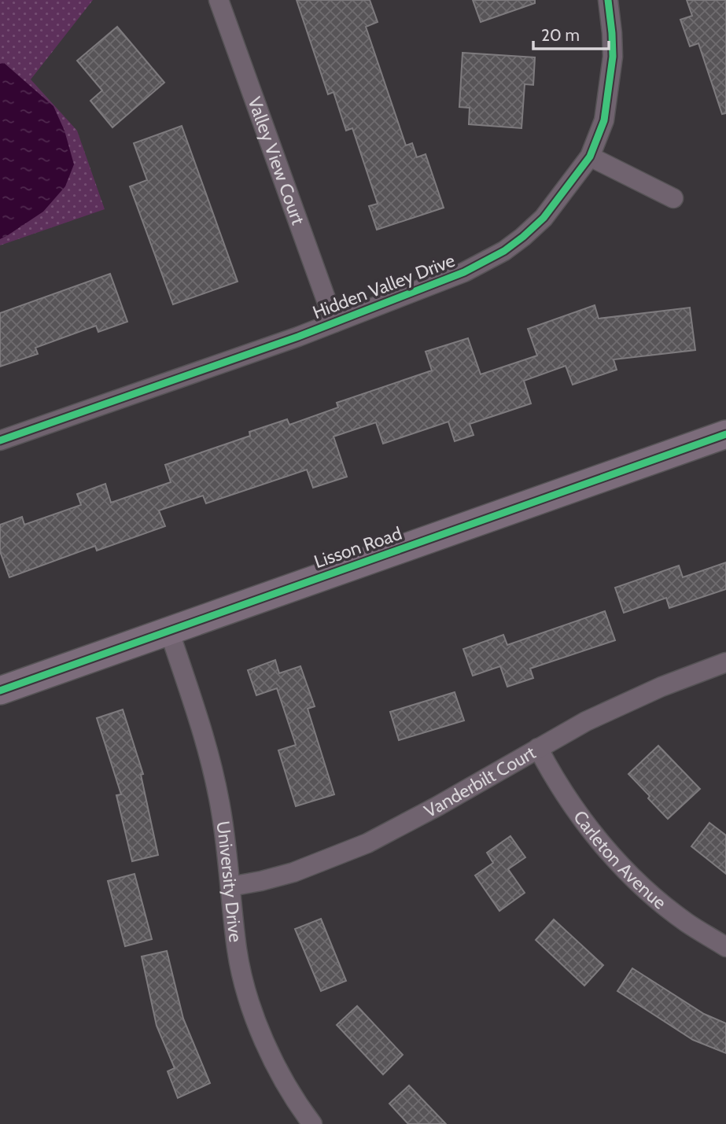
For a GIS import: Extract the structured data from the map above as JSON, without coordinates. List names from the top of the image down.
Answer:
{
  "streets": {
    "street": [
      "Valley View Court",
      "Hidden Valley Drive",
      "Lisson Road",
      "Vanderbilt Court",
      "Carleton Avenue",
      "University Drive"
    ]
  },
  "crossings": [
    ["Valley View Court", "Hidden Valley Drive"],
    ["Lisson Road", "University Drive"],
    ["Vanderbilt Court", "Carleton Avenue"],
    ["Vanderbilt Court", "University Drive"]
  ],
  "scale_bar": "20 m"
}
